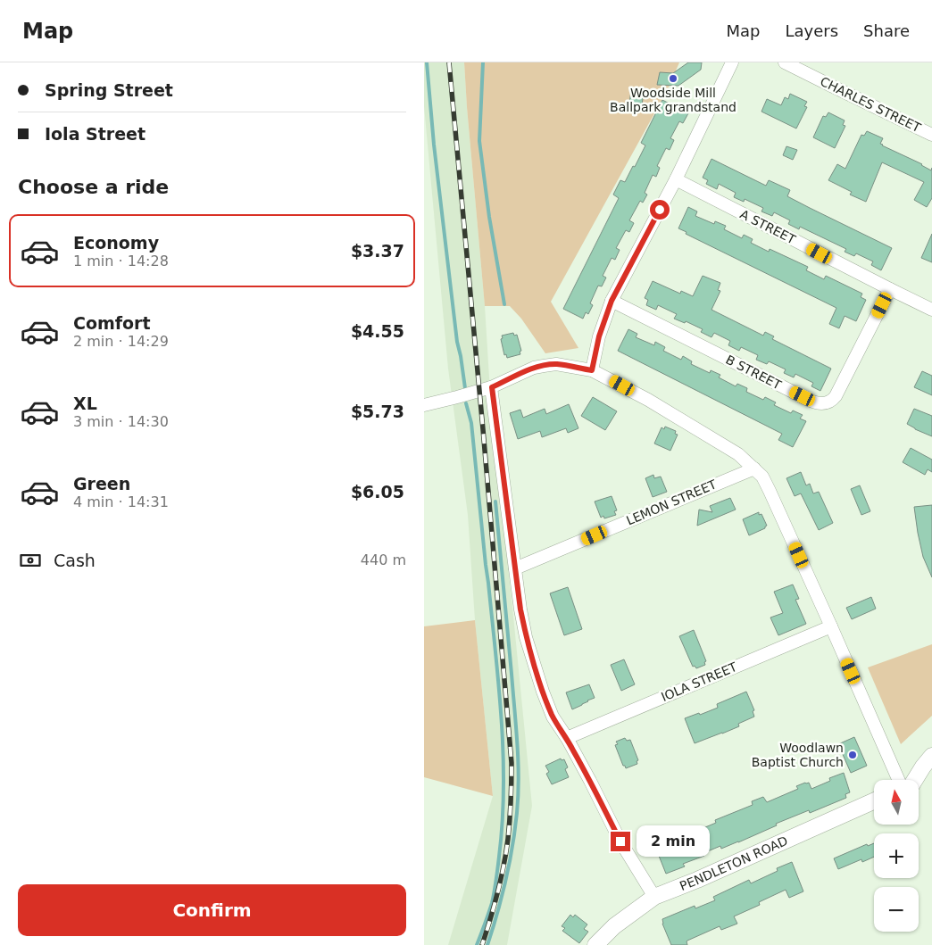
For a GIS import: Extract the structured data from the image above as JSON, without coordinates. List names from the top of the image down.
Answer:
{
  "streets": {
    "street": [
      "CHARLES STREET",
      "A STREET",
      "B STREET",
      "LEMON STREET",
      "IOLA STREET",
      "PENDLETON ROAD"
    ]
  },
  "crossings": [
    ["A STREET", "B STREET"]
  ],
  "places": ["Woodside Mill Ballpark grandstand", "Woodlawn Baptist Church"],
  "north": "top",
  "page": {
    "header": "Map",
    "nav": ["Map", "Layers", "Share"],
    "banner": ["Spring Street", "Iola Street"],
    "heading": "Choose a ride",
    "list": [
      {
        "name": "Economy",
        "note": "1 min · 14:28",
        "value": "$3.37"
      },
      {
        "name": "Comfort",
        "note": "2 min · 14:29",
        "value": "$4.55"
      },
      {
        "name": "XL",
        "note": "3 min · 14:30",
        "value": "$5.73"
      },
      {
        "name": "Green",
        "note": "4 min · 14:31",
        "value": "$6.05"
      }
    ],
    "pay": ["Cash", "440 m"],
    "map_buttons": ["+", "−"],
    "bubble": "2 min",
    "buttons": "Confirm"
  }
}
